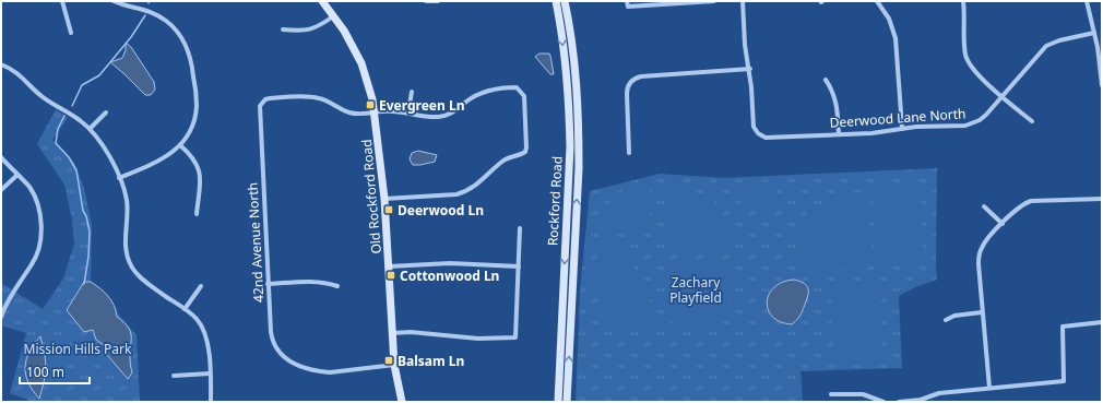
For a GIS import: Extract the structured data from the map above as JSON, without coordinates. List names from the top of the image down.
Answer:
{
  "streets": {
    "main road": ["Old Rockford Road", "Rockford Road"],
    "street": ["Deerwood Lane North", "42nd Avenue North"]
  },
  "crossings": [
    ["Old Rockford Road", "42nd Avenue North"]
  ],
  "parks": ["Zachary Playfield", "Mission Hills Park"],
  "places": {
    "transit": [
      "Evergreen Ln",
      "Deerwood Ln",
      "Cottonwood Ln",
      "Balsam Ln"
    ]
  },
  "scale_bar": "100 m"
}
